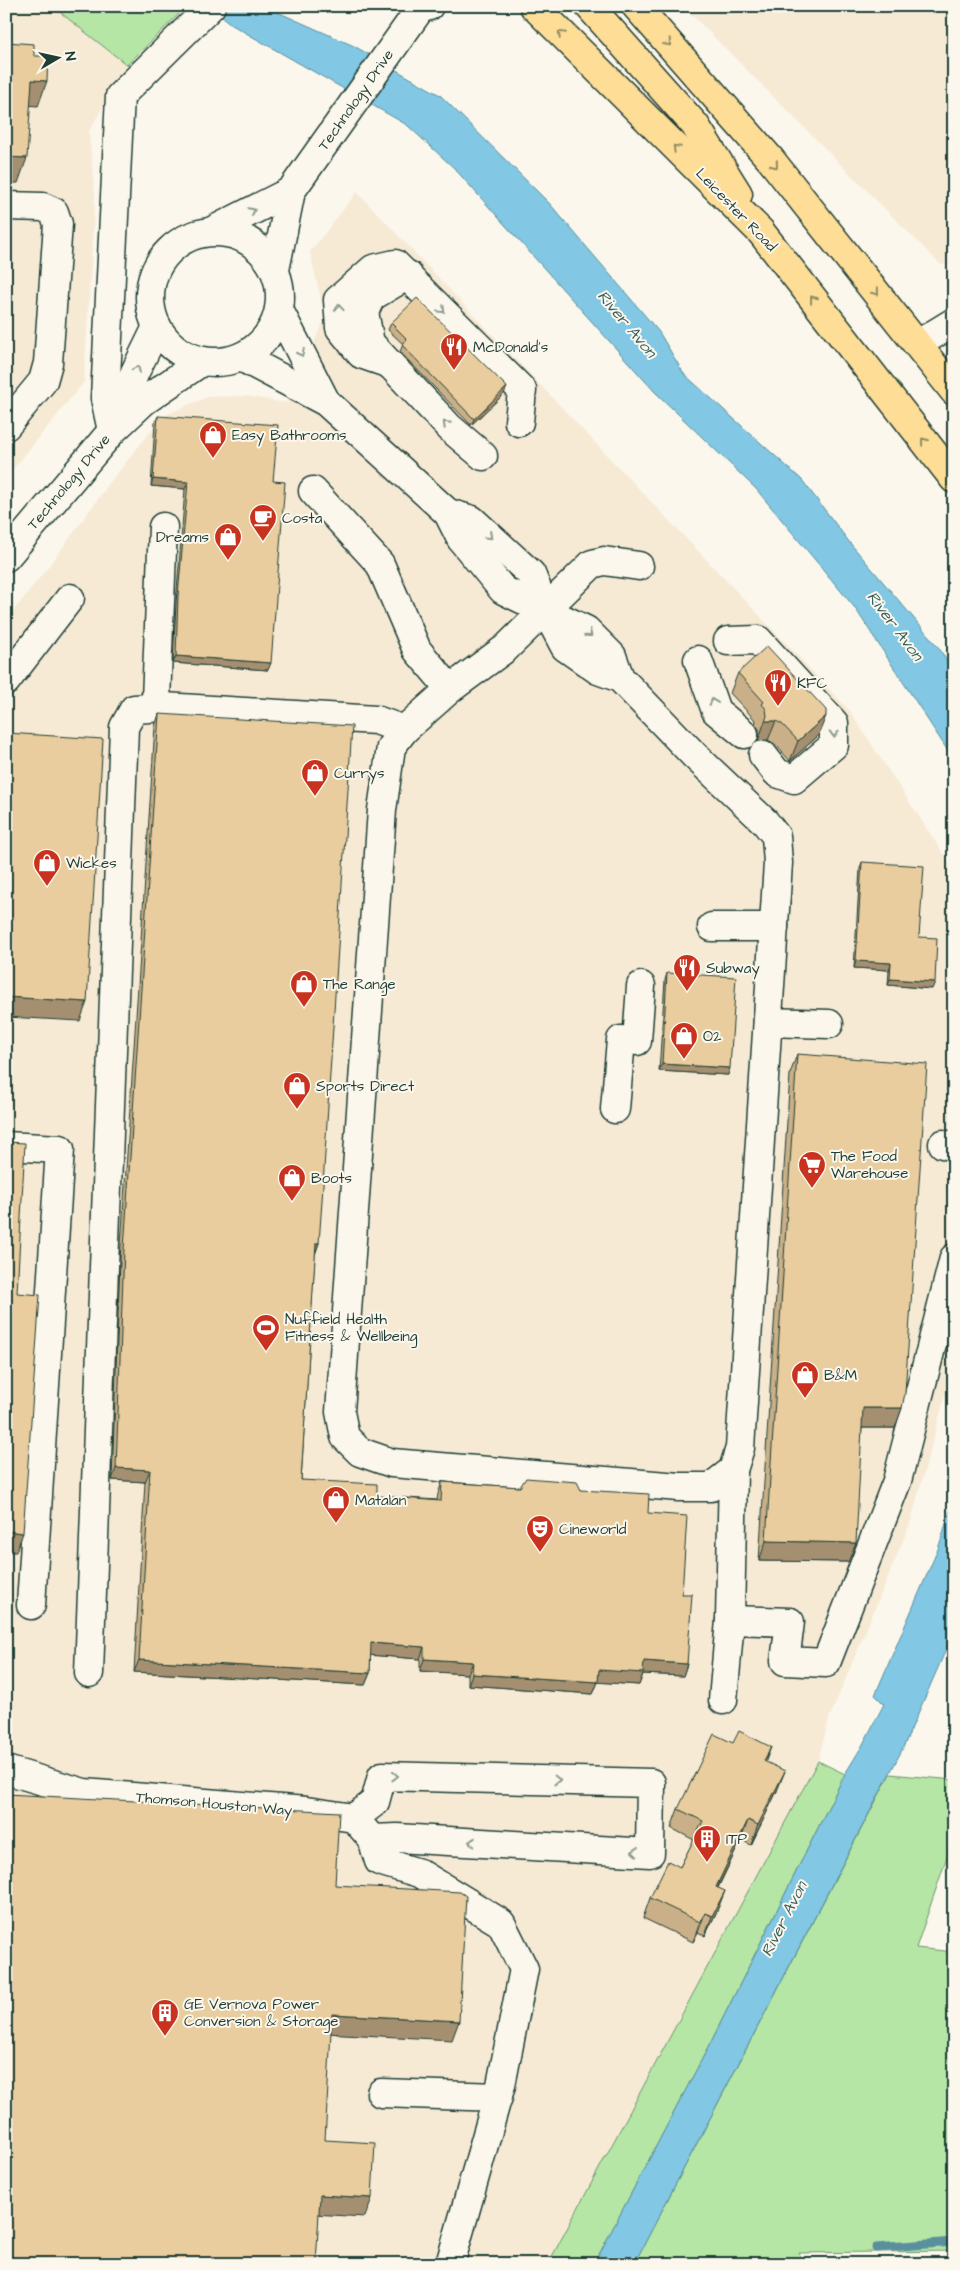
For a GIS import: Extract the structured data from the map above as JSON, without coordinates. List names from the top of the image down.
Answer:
{
  "streets": {
    "highway": ["Leicester Road"],
    "street": ["Technology Drive", "Thomson Houston Way"]
  },
  "water": ["River Avon"],
  "places": {
    "restaurant": ["McDonald's", "KFC", "Subway"],
    "shop": [
      "Easy Bathrooms",
      "Dreams",
      "Currys",
      "Wickes",
      "The Range",
      "O2",
      "Sports Direct",
      "Boots",
      "B&M",
      "Matalan"
    ],
    "cafe": ["Costa"],
    "supermarket": ["The Food Warehouse"],
    "sports": ["Nuffield Health Fitness & Wellbeing"],
    "theatre": ["Cineworld"],
    "building": ["ITP", "GE Vernova Power Conversion & Storage"]
  },
  "north": "right"
}
